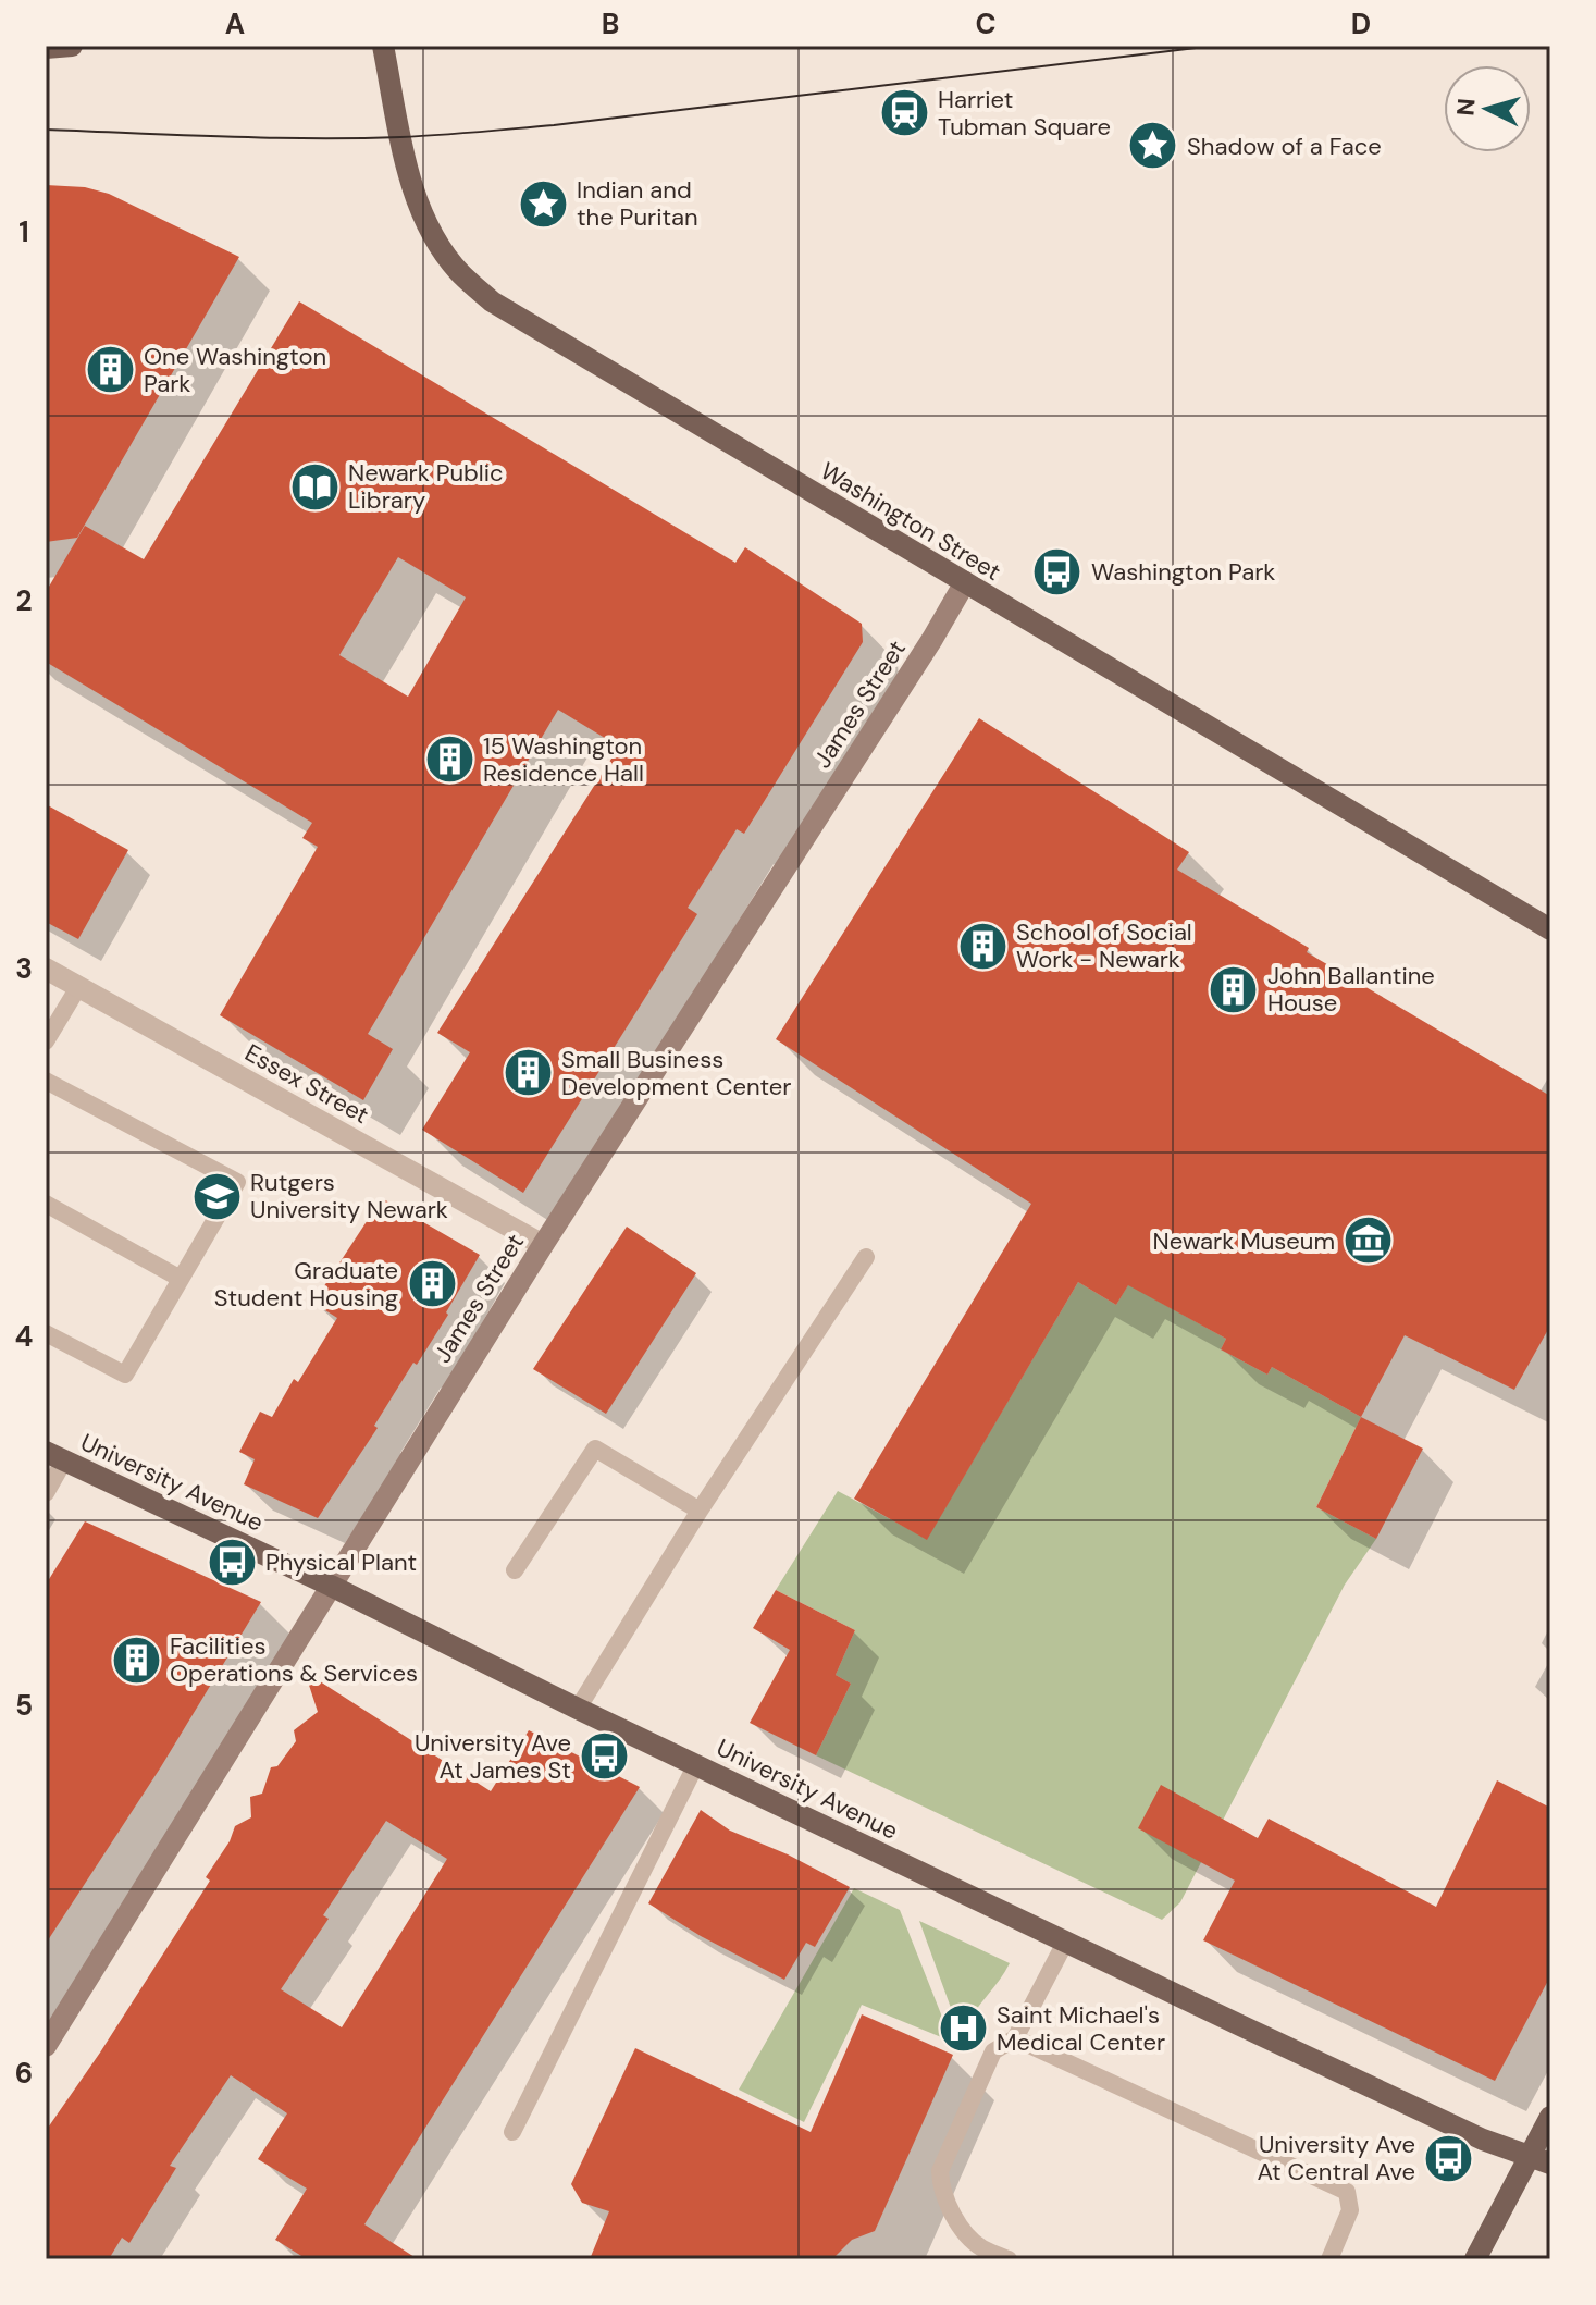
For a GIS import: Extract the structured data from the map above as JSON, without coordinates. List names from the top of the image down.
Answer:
{
  "streets": {
    "main road": ["Washington Street", "University Avenue"],
    "street": ["James Street", "Essex Street"]
  },
  "crossings": [
    ["Washington Street", "James Street"],
    ["James Street", "Essex Street"],
    ["James Street", "University Avenue"]
  ],
  "places": {
    "station": ["Harriet Tubman Square"],
    "place": ["Shadow of a Face", "Indian and the Puritan"],
    "building": [
      "One Washington Park",
      "15 Washington Residence Hall",
      "School of Social Work - Newark",
      "John Ballantine House",
      "Small Business Development Center",
      "Graduate Student Housing",
      "Facilities Operations & Services"
    ],
    "library": ["Newark Public Library"],
    "bus stop": [
      "Washington Park",
      "Physical Plant",
      "University Ave At James St",
      "University Ave At Central Ave"
    ],
    "school or university": ["Rutgers University Newark"],
    "museum": ["Newark Museum"],
    "hospital": ["Saint Michael's Medical Center"]
  },
  "north": "left",
  "grid": {
    "columns": [
      "A",
      "B",
      "C",
      "D"
    ],
    "rows": [
      "1",
      "2",
      "3",
      "4",
      "5",
      "6"
    ]
  }
}
